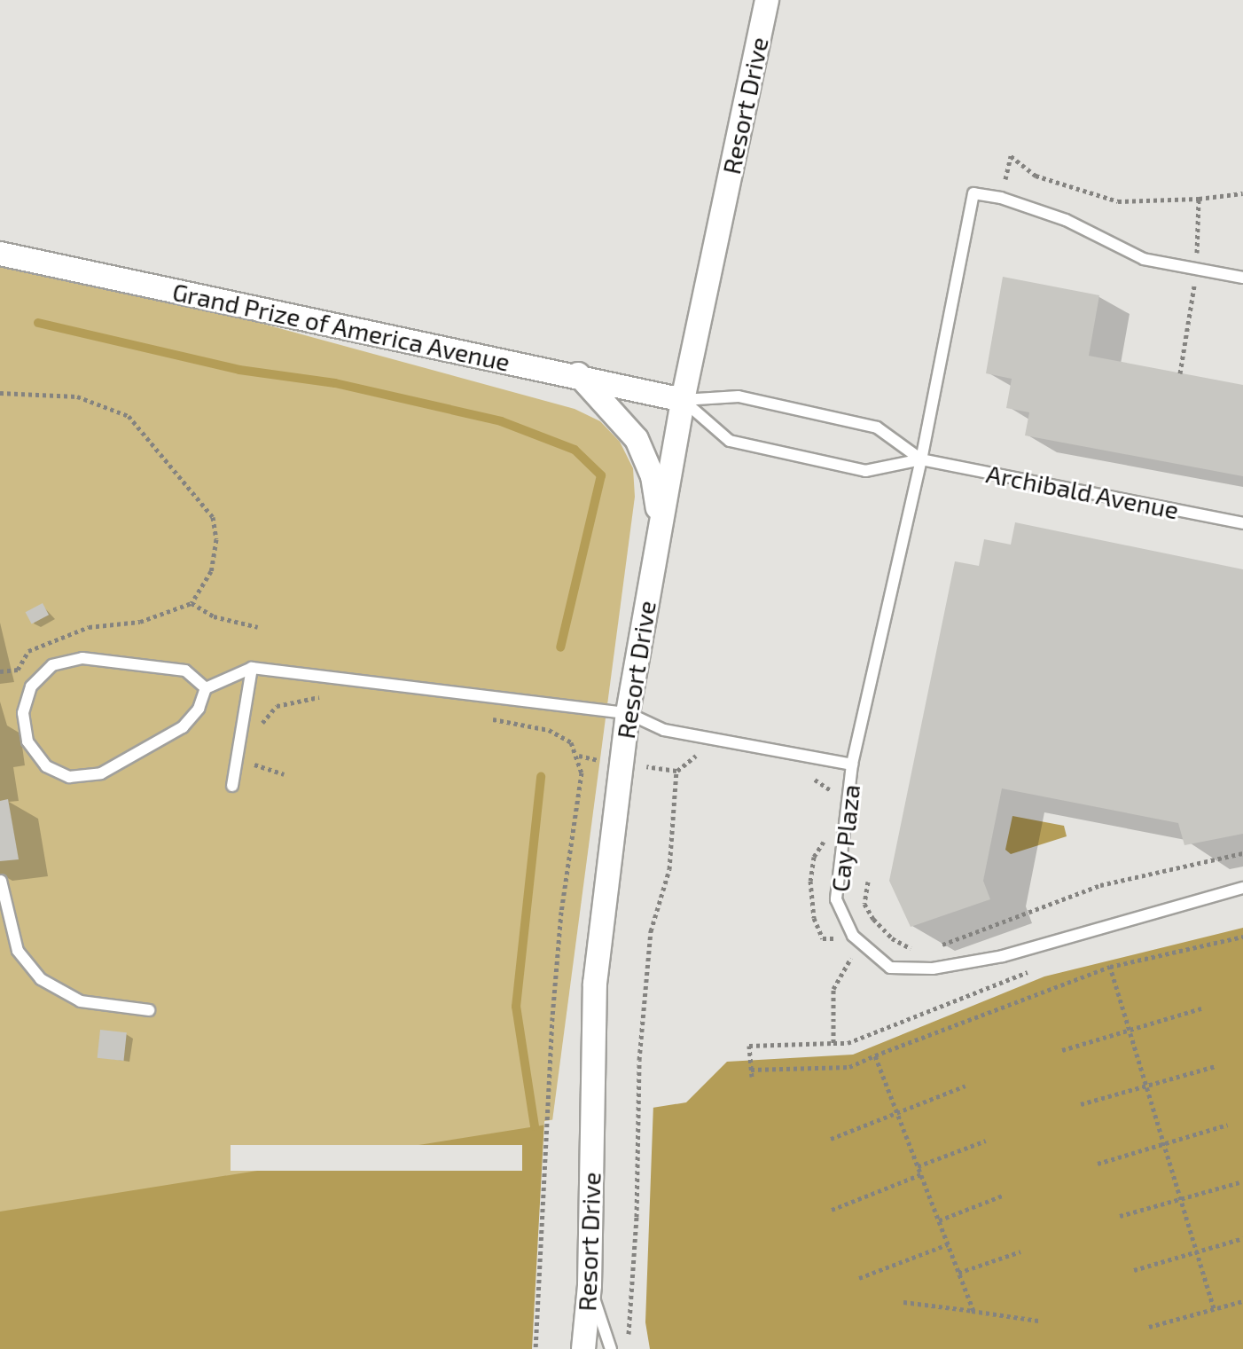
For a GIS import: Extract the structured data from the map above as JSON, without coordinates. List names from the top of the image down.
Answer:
{
  "streets": {
    "street": ["Resort Drive", "Grand Prize of America Avenue"],
    "lane": ["Archibald Avenue", "Cay Plaza"]
  },
  "crossings": [
    ["Resort Drive", "Grand Prize of America Avenue"],
    ["Resort Drive", "Archibald Avenue"],
    ["Grand Prize of America Avenue", "Archibald Avenue"],
    ["Archibald Avenue", "Cay Plaza"]
  ]
}
